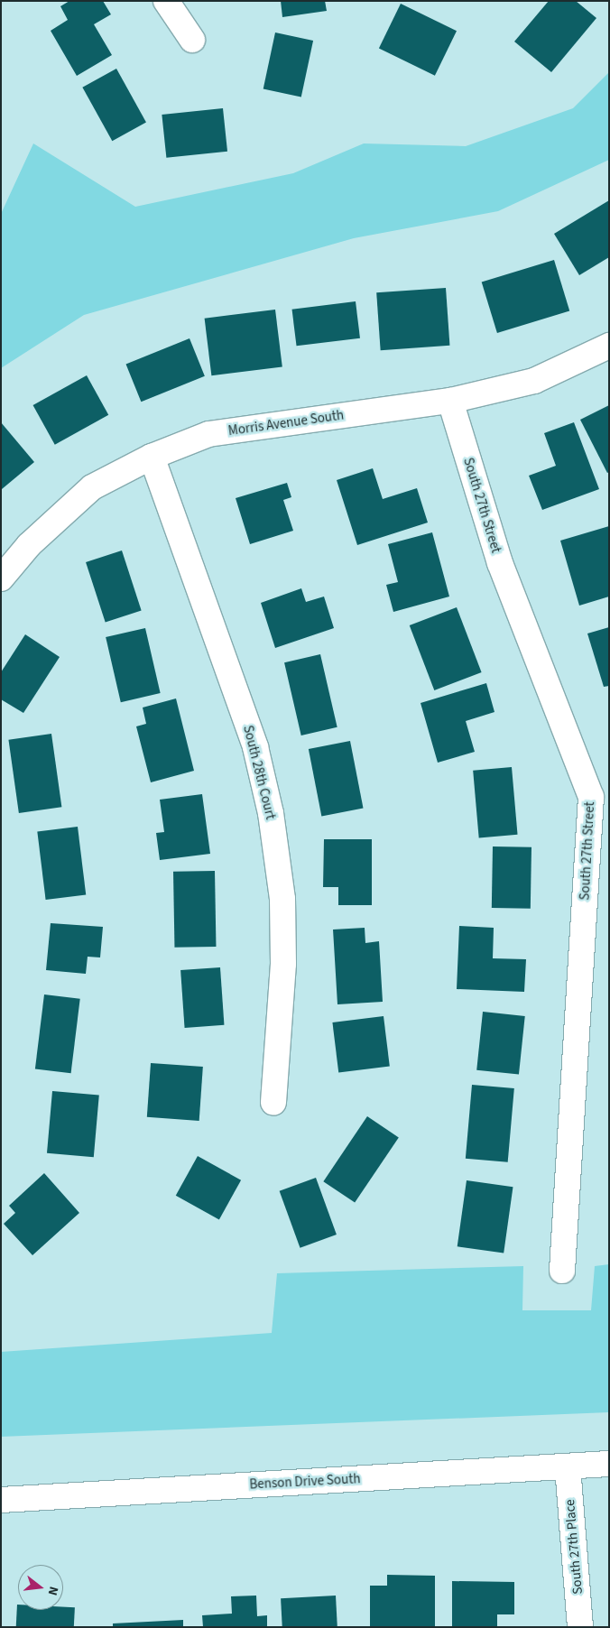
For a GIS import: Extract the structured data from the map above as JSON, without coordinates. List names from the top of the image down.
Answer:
{
  "streets": {
    "street": [
      "Morris Avenue South",
      "South 27th Street",
      "South 28th Court",
      "Benson Drive South",
      "South 27th Place"
    ]
  },
  "crossings": [
    ["Morris Avenue South", "South 27th Street"],
    ["Morris Avenue South", "South 28th Court"],
    ["Benson Drive South", "South 27th Place"]
  ],
  "north": "right"
}
